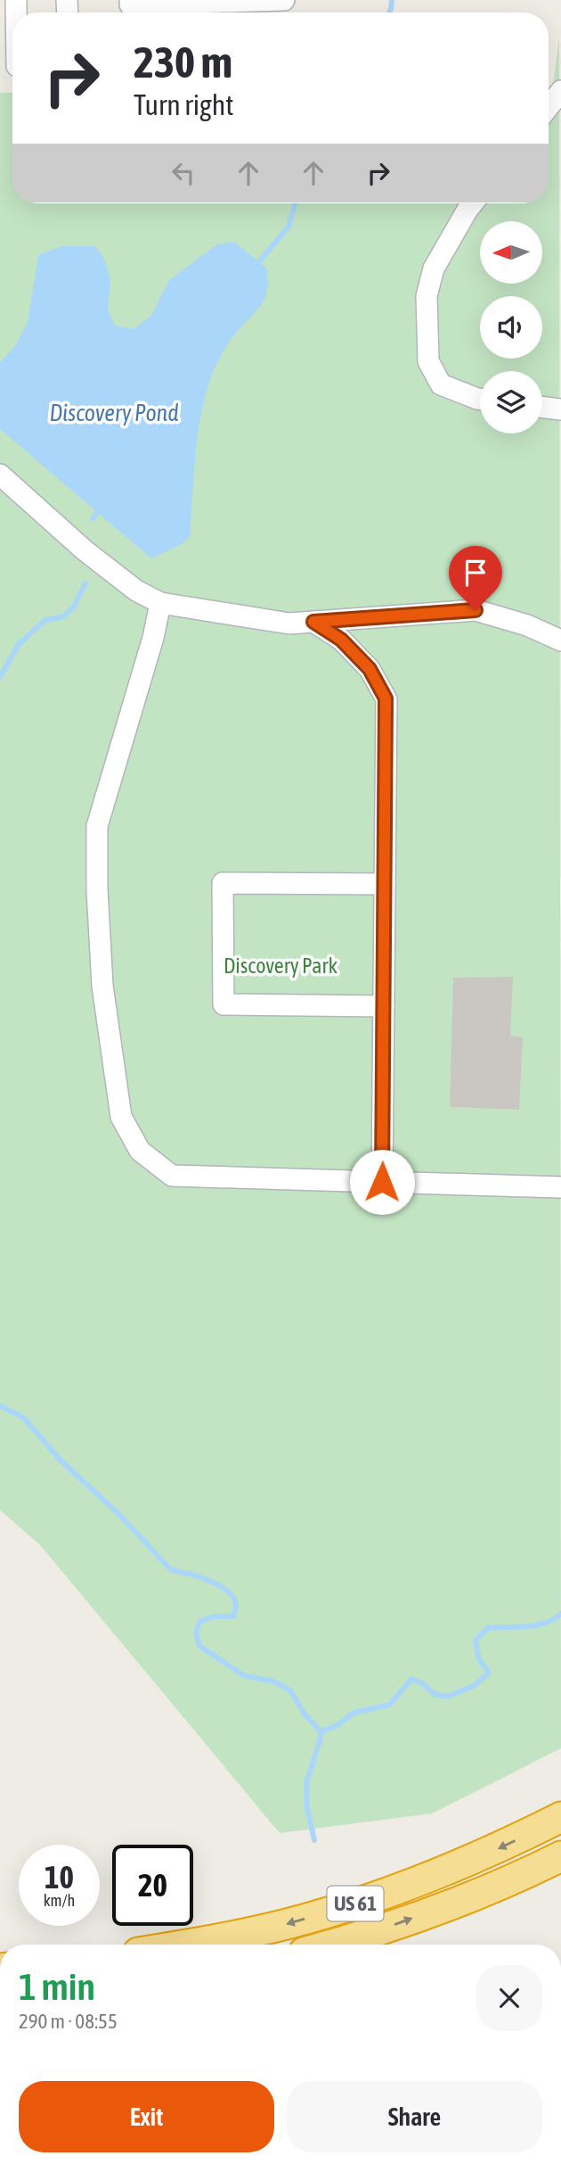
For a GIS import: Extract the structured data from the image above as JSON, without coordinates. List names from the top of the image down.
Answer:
{
  "streets": {
    "highway": ["US 61"]
  },
  "water": ["Discovery Pond"],
  "parks": ["Discovery Park"],
  "north": "left",
  "page": {
    "turn": ["230 m", "Turn right"],
    "speed": "10 km/h",
    "limit": "20",
    "heading": ["1 min", "290 m · 08:55"],
    "buttons": ["Exit", "Share"]
  }
}
